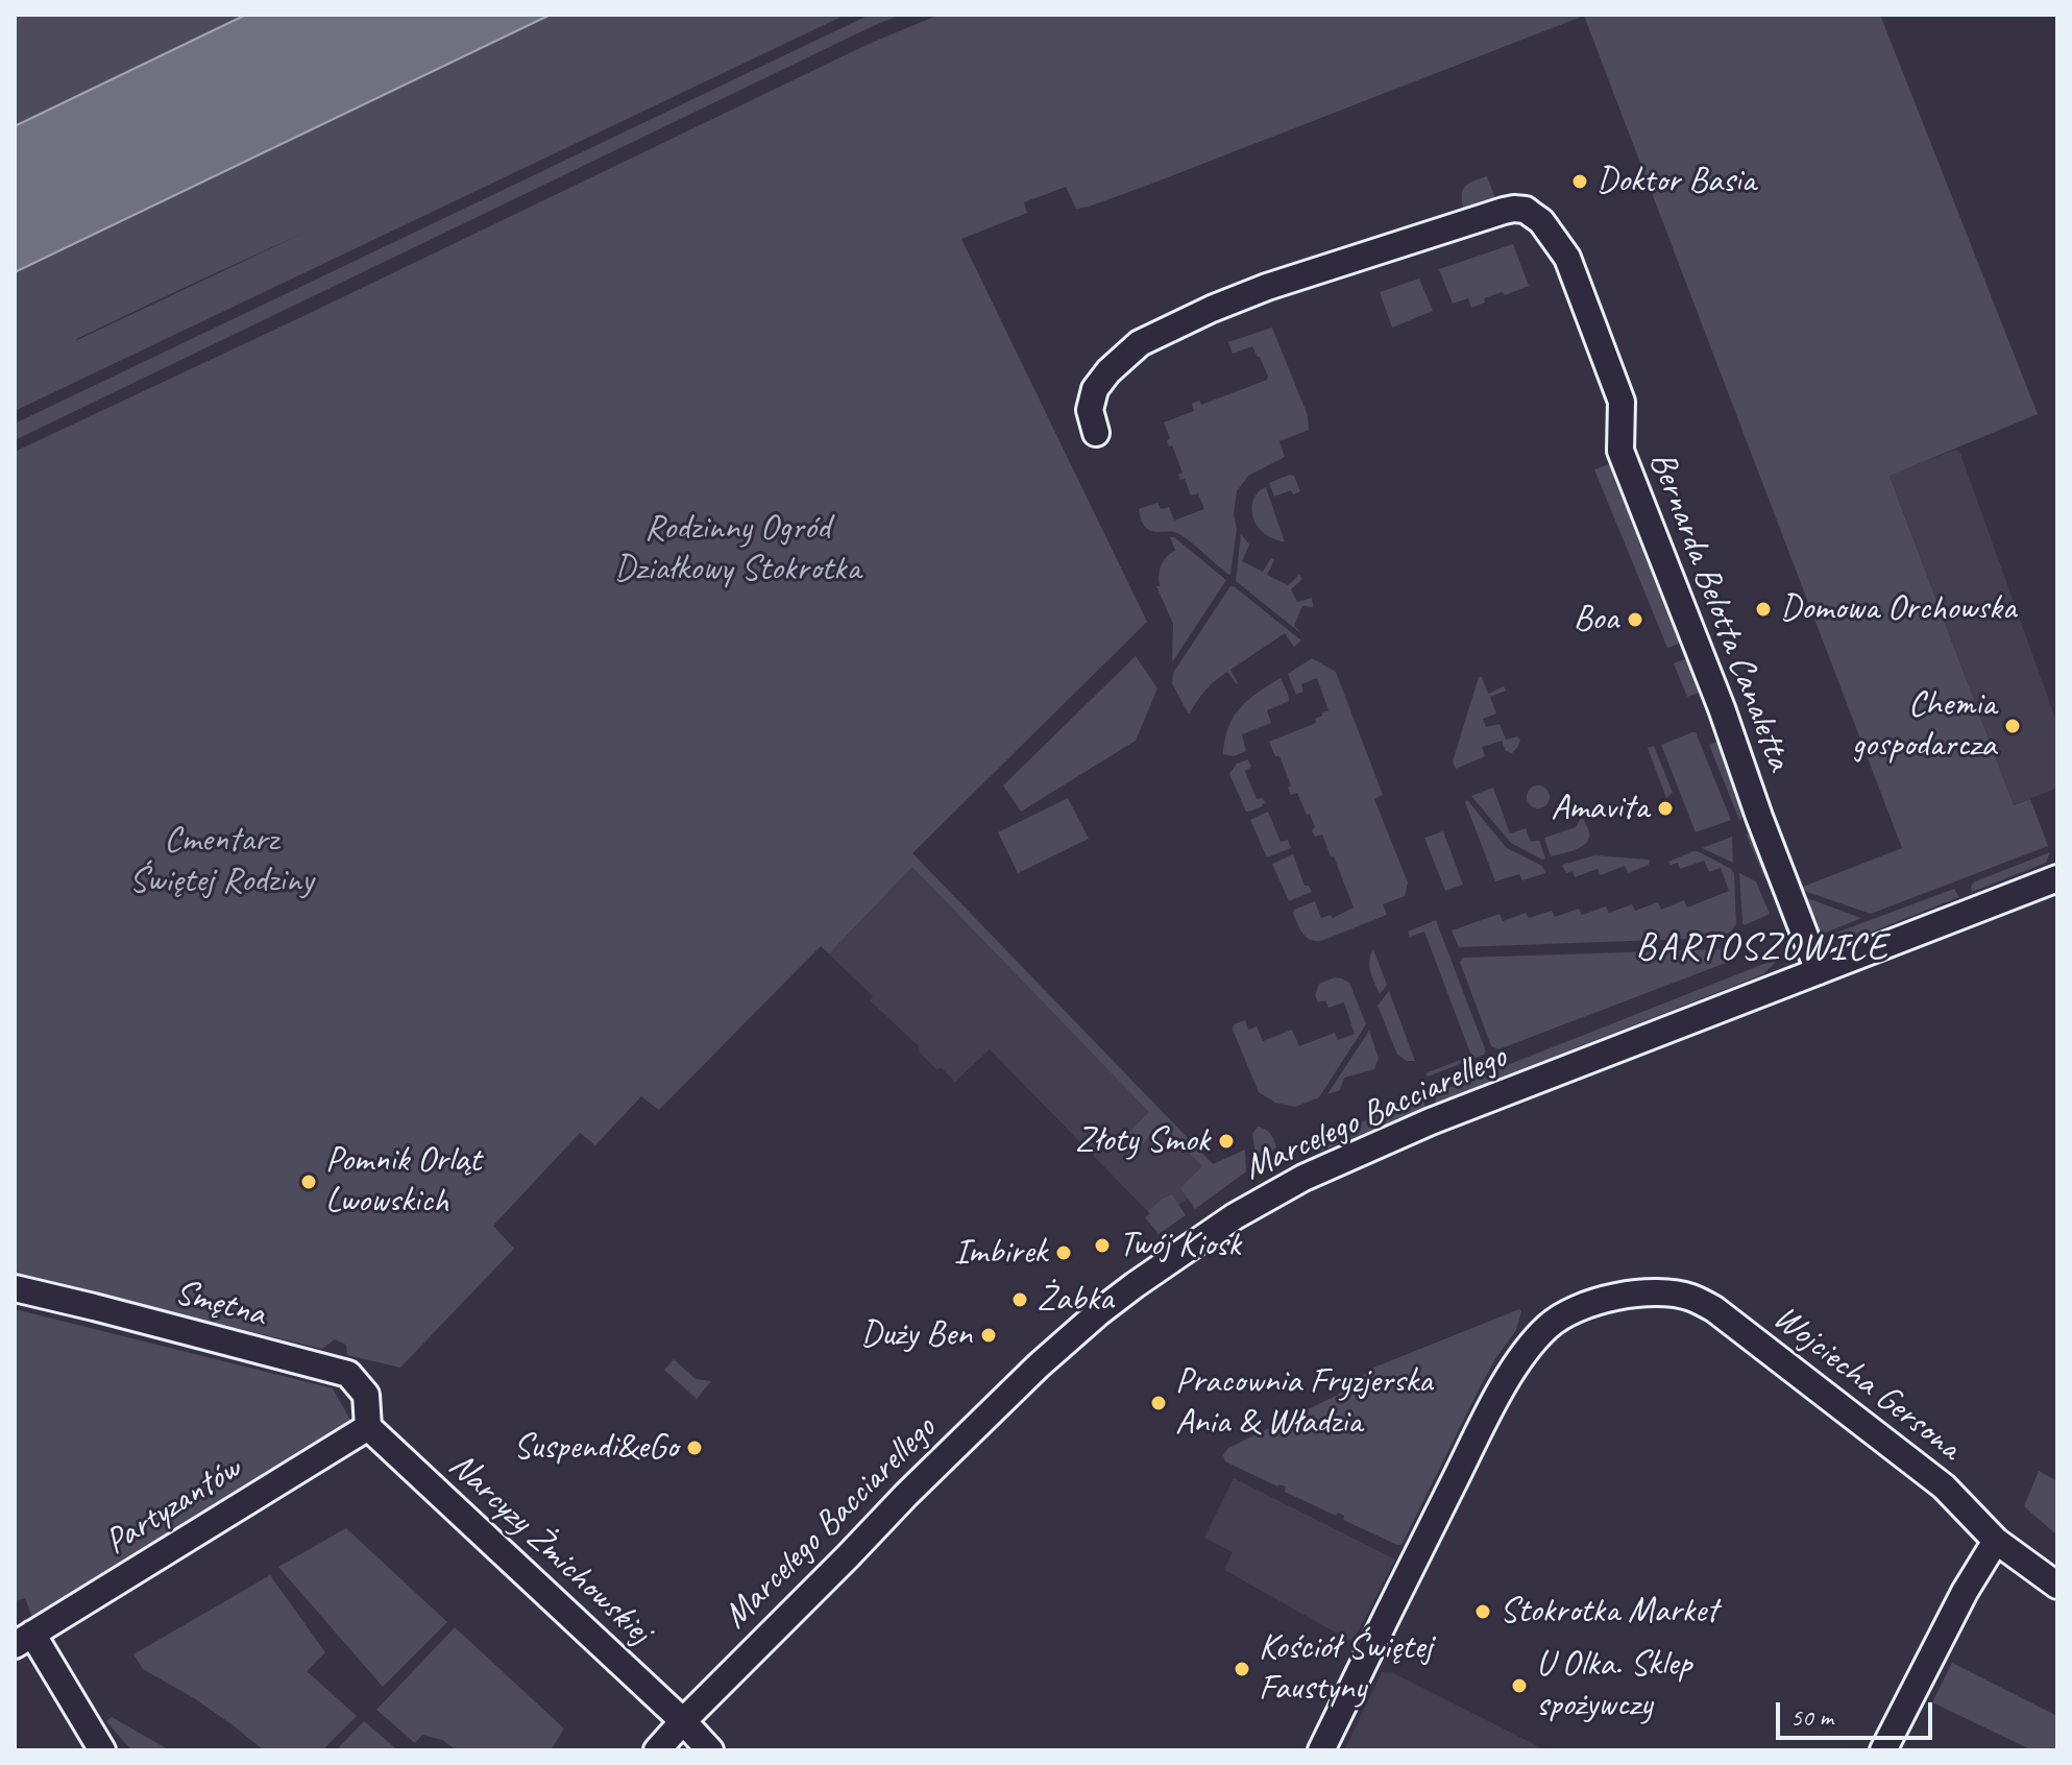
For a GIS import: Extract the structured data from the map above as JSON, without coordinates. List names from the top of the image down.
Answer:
{
  "streets": {
    "street": [
      "Bernarda Belotta Canaletta",
      "Marcelego Bacciarellego",
      "Smętna",
      "Wojciecha Gersona",
      "Partyzantów",
      "Narcyzy Żmichowskiej"
    ]
  },
  "crossings": [
    ["Bernarda Belotta Canaletta", "Marcelego Bacciarellego"],
    ["Marcelego Bacciarellego", "Narcyzy Żmichowskiej"],
    ["Smętna", "Partyzantów"],
    ["Smętna", "Narcyzy Żmichowskiej"],
    ["Partyzantów", "Narcyzy Żmichowskiej"]
  ],
  "districts": ["BARTOSZOWICE"],
  "parks": ["Rodzinny Ogród Działkowy Stokrotka", "Cmentarz Świętej Rodziny"],
  "places": [
    "Doktor Basia",
    "Domowa Orchowska",
    "Boa",
    "Chemia gospodarcza",
    "Amavita",
    "Złoty Smok",
    "Pomnik Orląt Lwowskich",
    "Twój Kiosk",
    "Imbirek",
    "Żabka",
    "Duży Ben",
    "Pracownia Fryzjerska Ania & Władzia",
    "Suspendi&eGo",
    "Stokrotka Market",
    "Kościół Świętej Faustyny",
    "U Olka. Sklep spożywczy"
  ],
  "scale_bar": "50 m"
}
